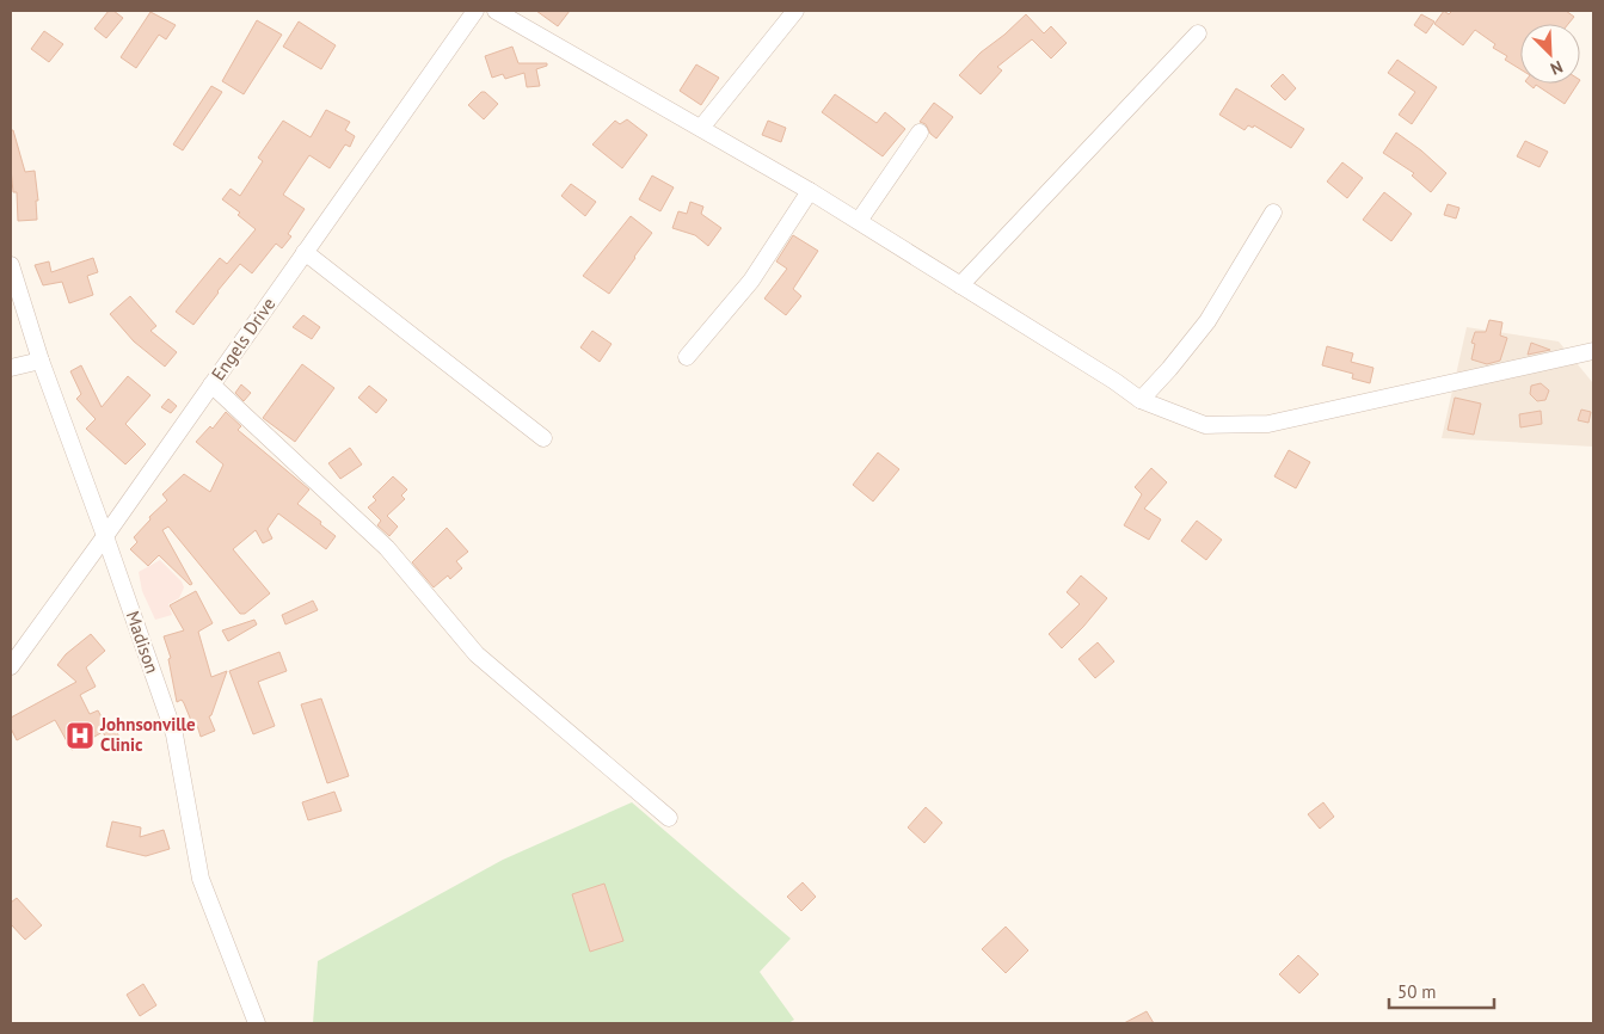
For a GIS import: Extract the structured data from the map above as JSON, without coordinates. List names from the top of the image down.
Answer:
{
  "streets": {
    "street": ["Engels Drive", "Madison"]
  },
  "crossings": [
    ["Engels Drive", "Madison"]
  ],
  "places": {
    "hospital": ["Johnsonville Clinic"]
  },
  "scale_bar": "50 m",
  "north": "bottom right"
}
